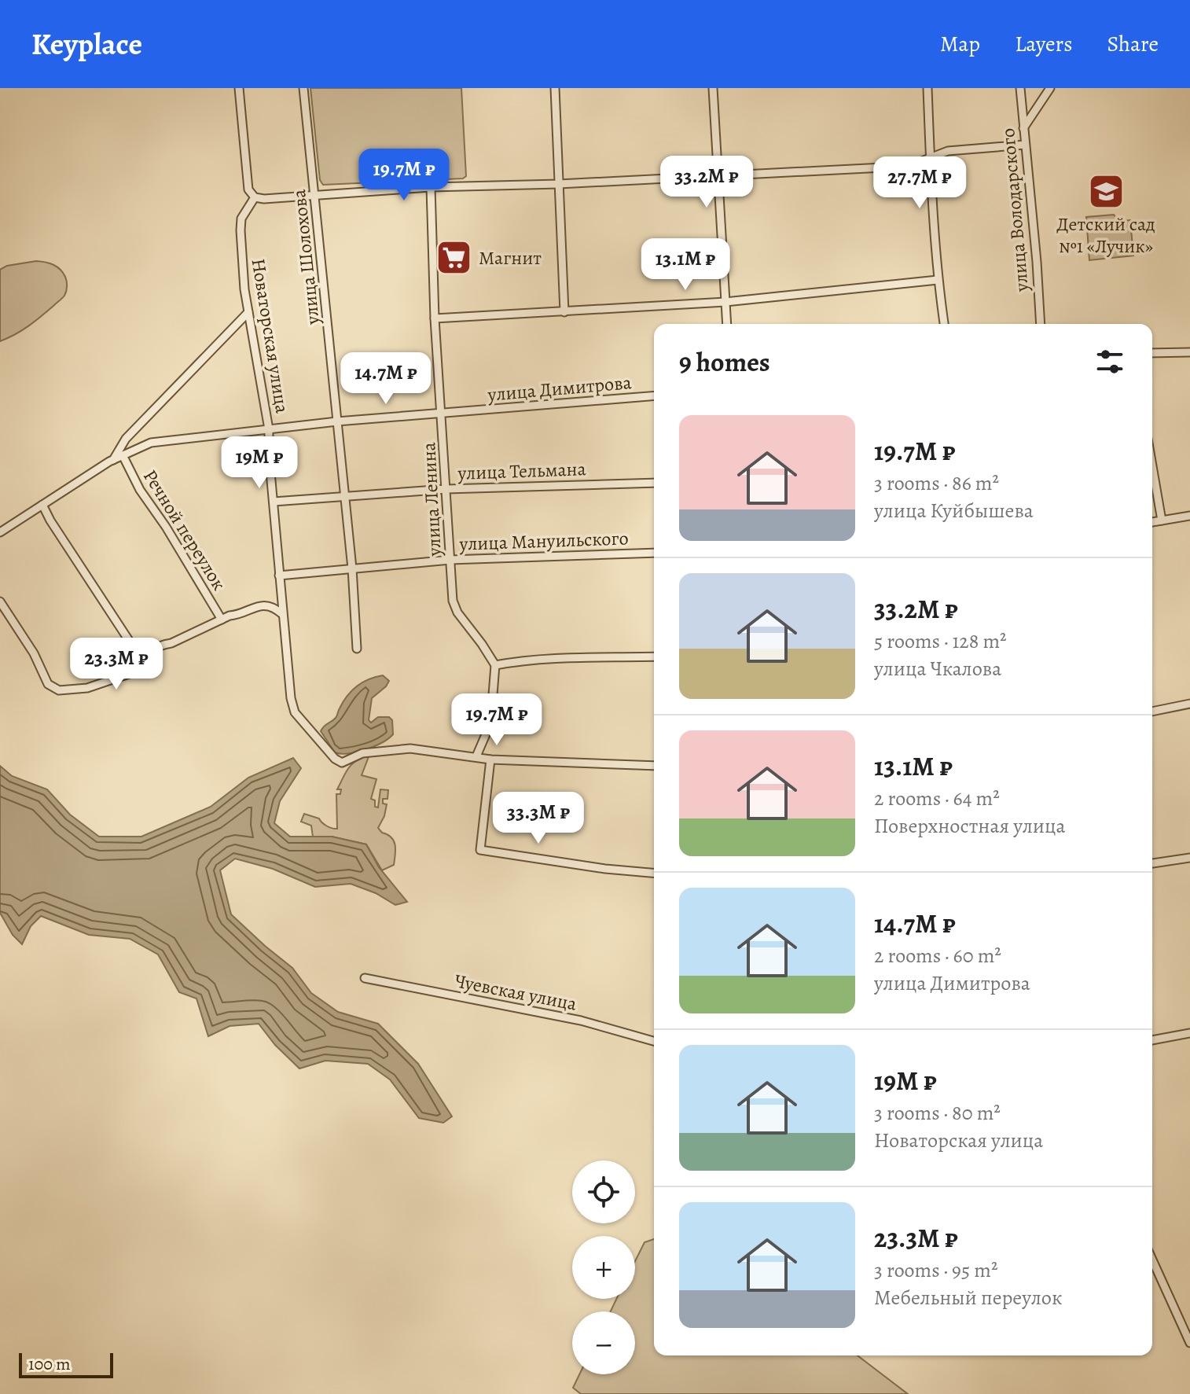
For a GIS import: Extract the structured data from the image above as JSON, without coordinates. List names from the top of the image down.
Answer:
{
  "streets": {
    "street": [
      "улица Володарского",
      "улица Шолохова",
      "Новаторская улица",
      "улица Димитрова",
      "улица Тельмана",
      "улица Ленина",
      "Речной переулок",
      "улица Мануильского",
      "Чуевская улица"
    ]
  },
  "crossings": [
    ["улица Шолохова", "улица Димитрова"],
    ["улица Шолохова", "улица Тельмана"],
    ["улица Шолохова", "улица Мануильского"],
    ["Новаторская улица", "улица Димитрова"],
    ["Новаторская улица", "улица Тельмана"],
    ["Новаторская улица", "улица Мануильского"],
    ["улица Димитрова", "улица Ленина"],
    ["улица Димитрова", "Речной переулок"],
    ["улица Тельмана", "улица Ленина"],
    ["улица Ленина", "улица Мануильского"]
  ],
  "places": {
    "school or university": ["Детский сад №1 «Лучик»"],
    "supermarket": ["Магнит"]
  },
  "scale_bar": "100 m",
  "page": {
    "header": "Keyplace",
    "nav": ["Map", "Layers", "Share"],
    "price": [
      "19.7M ₽",
      "33.2M ₽",
      "27.7M ₽",
      "13.1M ₽",
      "14.7M ₽",
      "19M ₽",
      "23.3M ₽",
      "19.7M ₽",
      "33.3M ₽"
    ],
    "heading": "9 homes",
    "list": [
      {
        "name": "19.7M ₽",
        "note": "3 rooms · 86 m² · улица Куйбышева"
      },
      {
        "name": "33.2M ₽",
        "note": "5 rooms · 128 m² · улица Чкалова"
      },
      {
        "name": "13.1M ₽",
        "note": "2 rooms · 64 m² · Поверхностная улица"
      },
      {
        "name": "14.7M ₽",
        "note": "2 rooms · 60 m² · улица Димитрова"
      },
      {
        "name": "19M ₽",
        "note": "3 rooms · 80 m² · Новаторская улица"
      },
      {
        "name": "23.3M ₽",
        "note": "3 rooms · 95 m² · Мебельный переулок"
      }
    ],
    "map_buttons": ["+", "−"],
    "scale": "100 m"
  }
}
